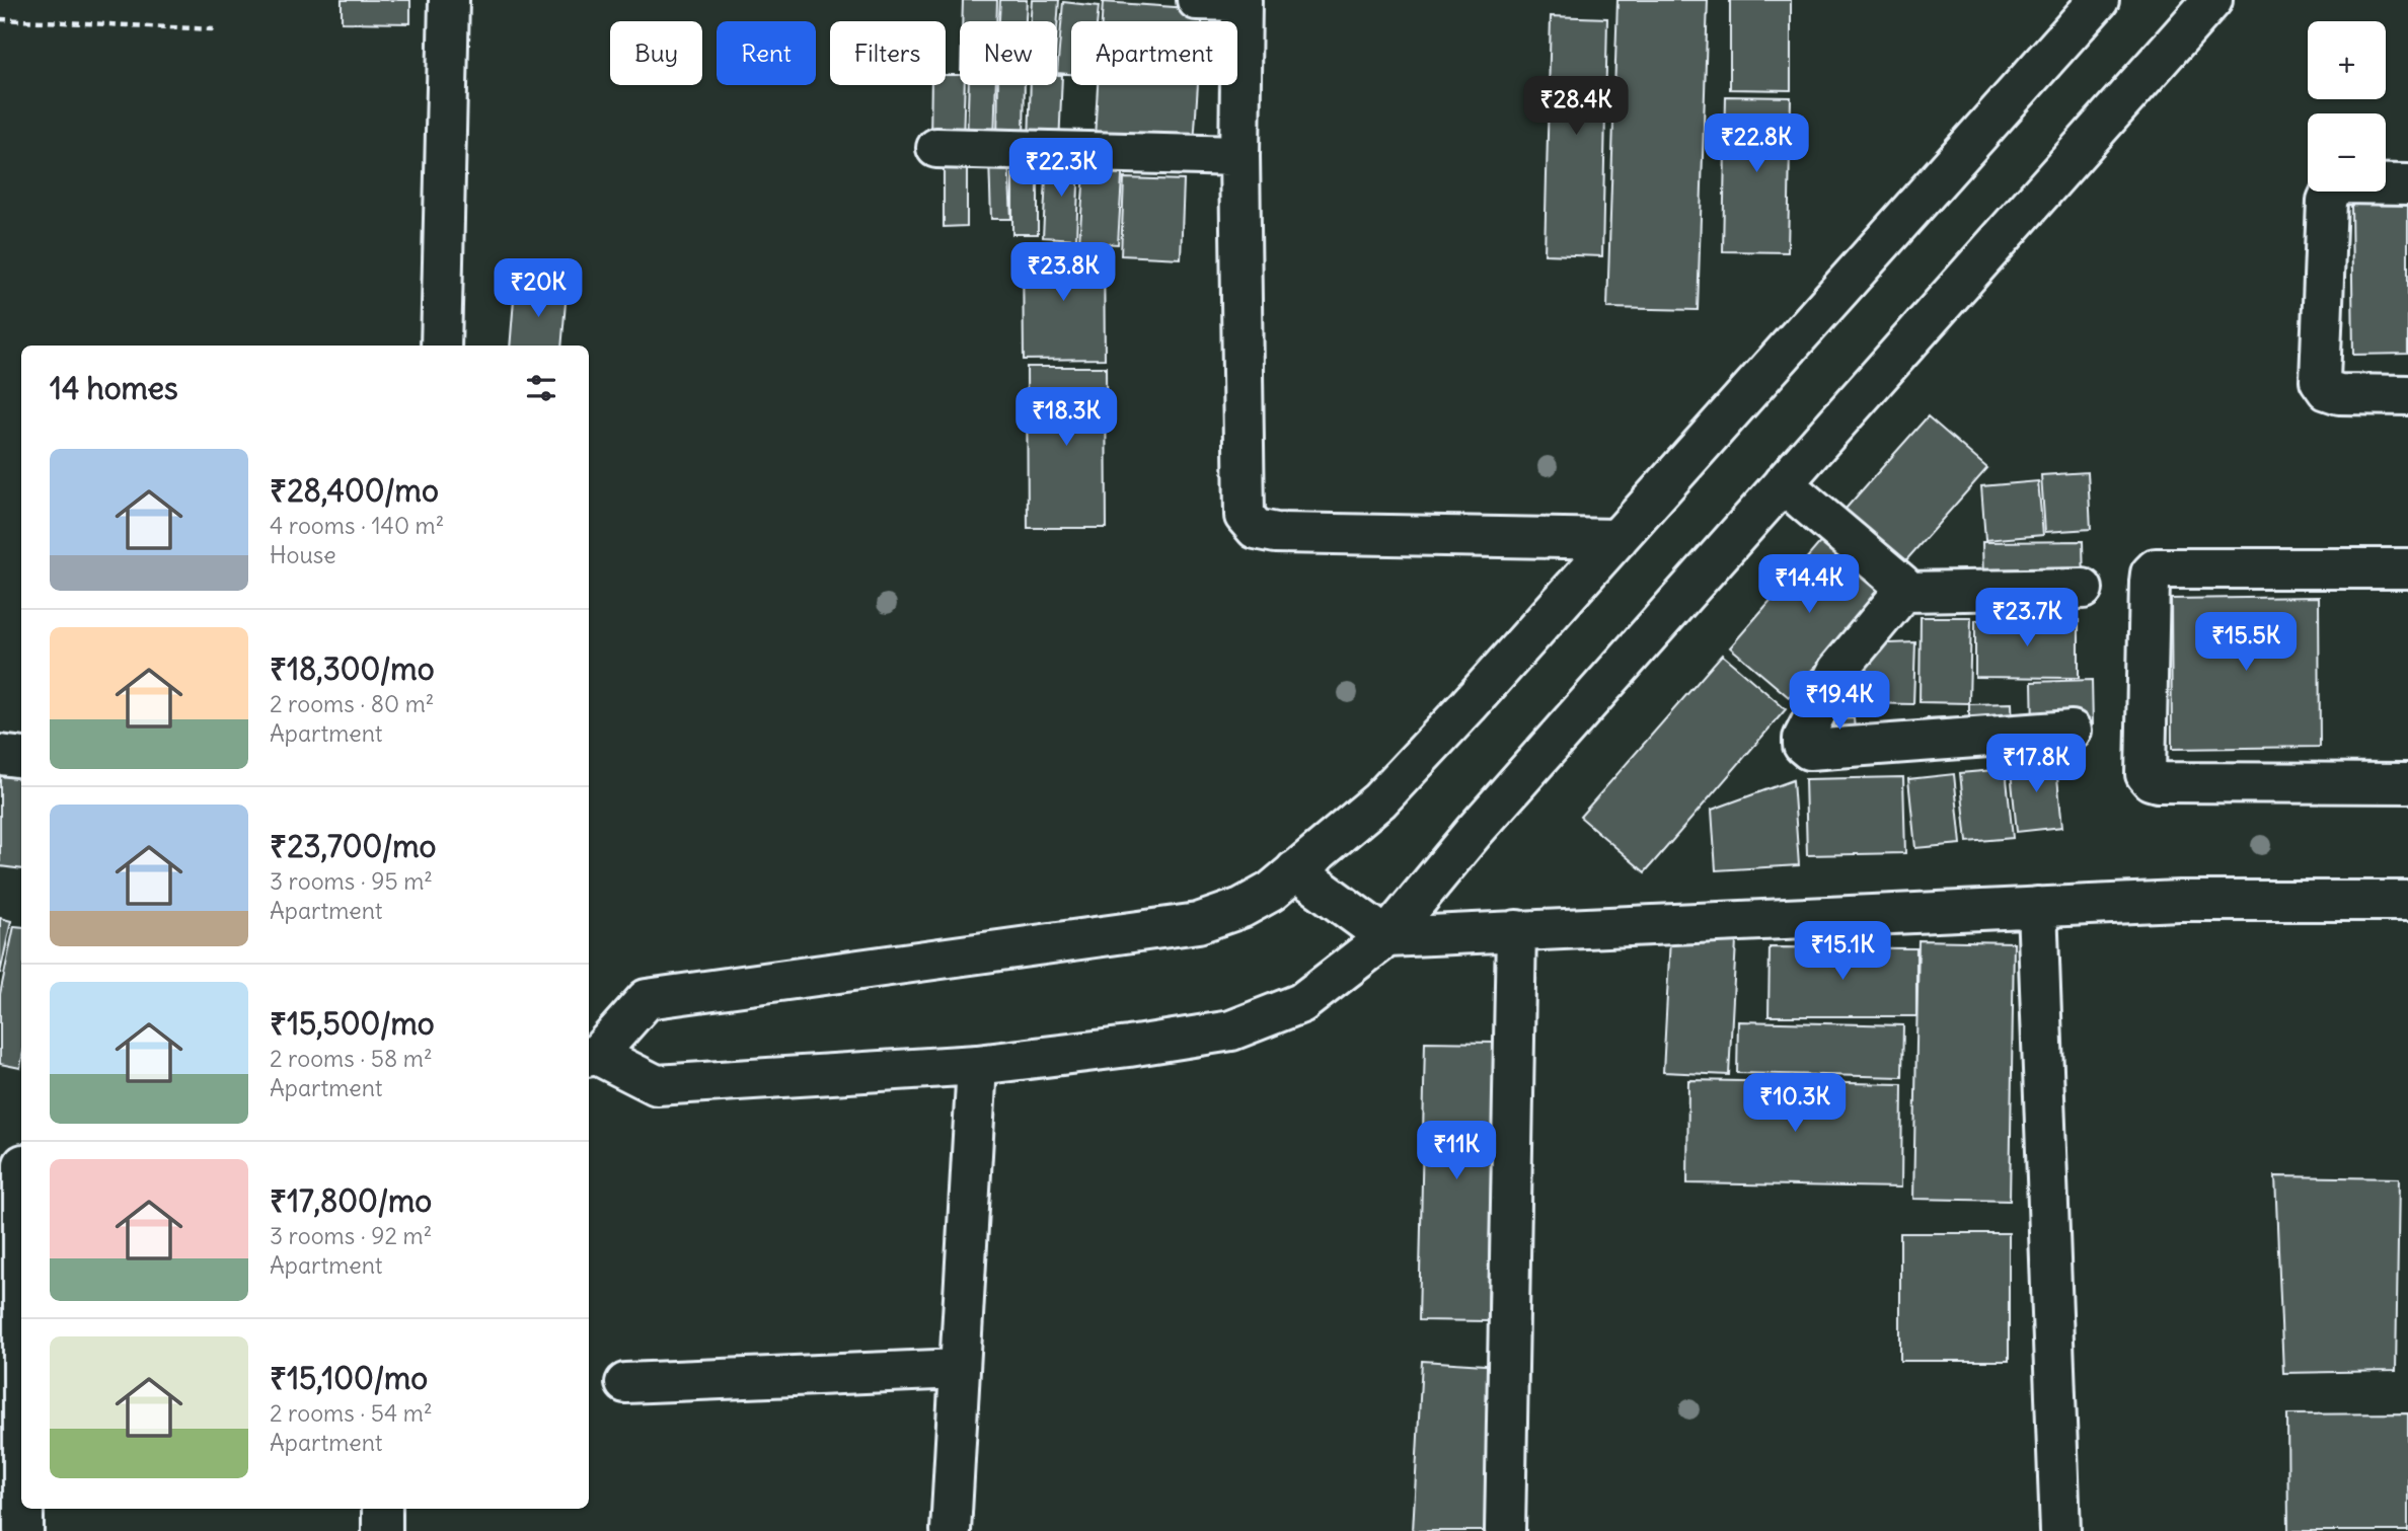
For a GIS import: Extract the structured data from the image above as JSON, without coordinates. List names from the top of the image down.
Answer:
{
  "page": {
    "map_buttons": ["+", "−"],
    "chip": [
      "Buy",
      "Rent",
      "Filters",
      "New",
      "Apartment"
    ],
    "price": [
      "₹28.4K",
      "₹22.8K",
      "₹22.3K",
      "₹23.8K",
      "₹20K",
      "₹18.3K",
      "₹14.4K",
      "₹23.7K",
      "₹15.5K",
      "₹19.4K",
      "₹17.8K",
      "₹15.1K",
      "₹10.3K",
      "₹11K"
    ],
    "heading": "14 homes",
    "list": [
      {
        "name": "₹28,400/mo",
        "note": "4 rooms · 140 m² · House"
      },
      {
        "name": "₹18,300/mo",
        "note": "2 rooms · 80 m² · Apartment"
      },
      {
        "name": "₹23,700/mo",
        "note": "3 rooms · 95 m² · Apartment"
      },
      {
        "name": "₹15,500/mo",
        "note": "2 rooms · 58 m² · Apartment"
      },
      {
        "name": "₹17,800/mo",
        "note": "3 rooms · 92 m² · Apartment"
      },
      {
        "name": "₹15,100/mo",
        "note": "2 rooms · 54 m² · Apartment"
      }
    ]
  }
}
